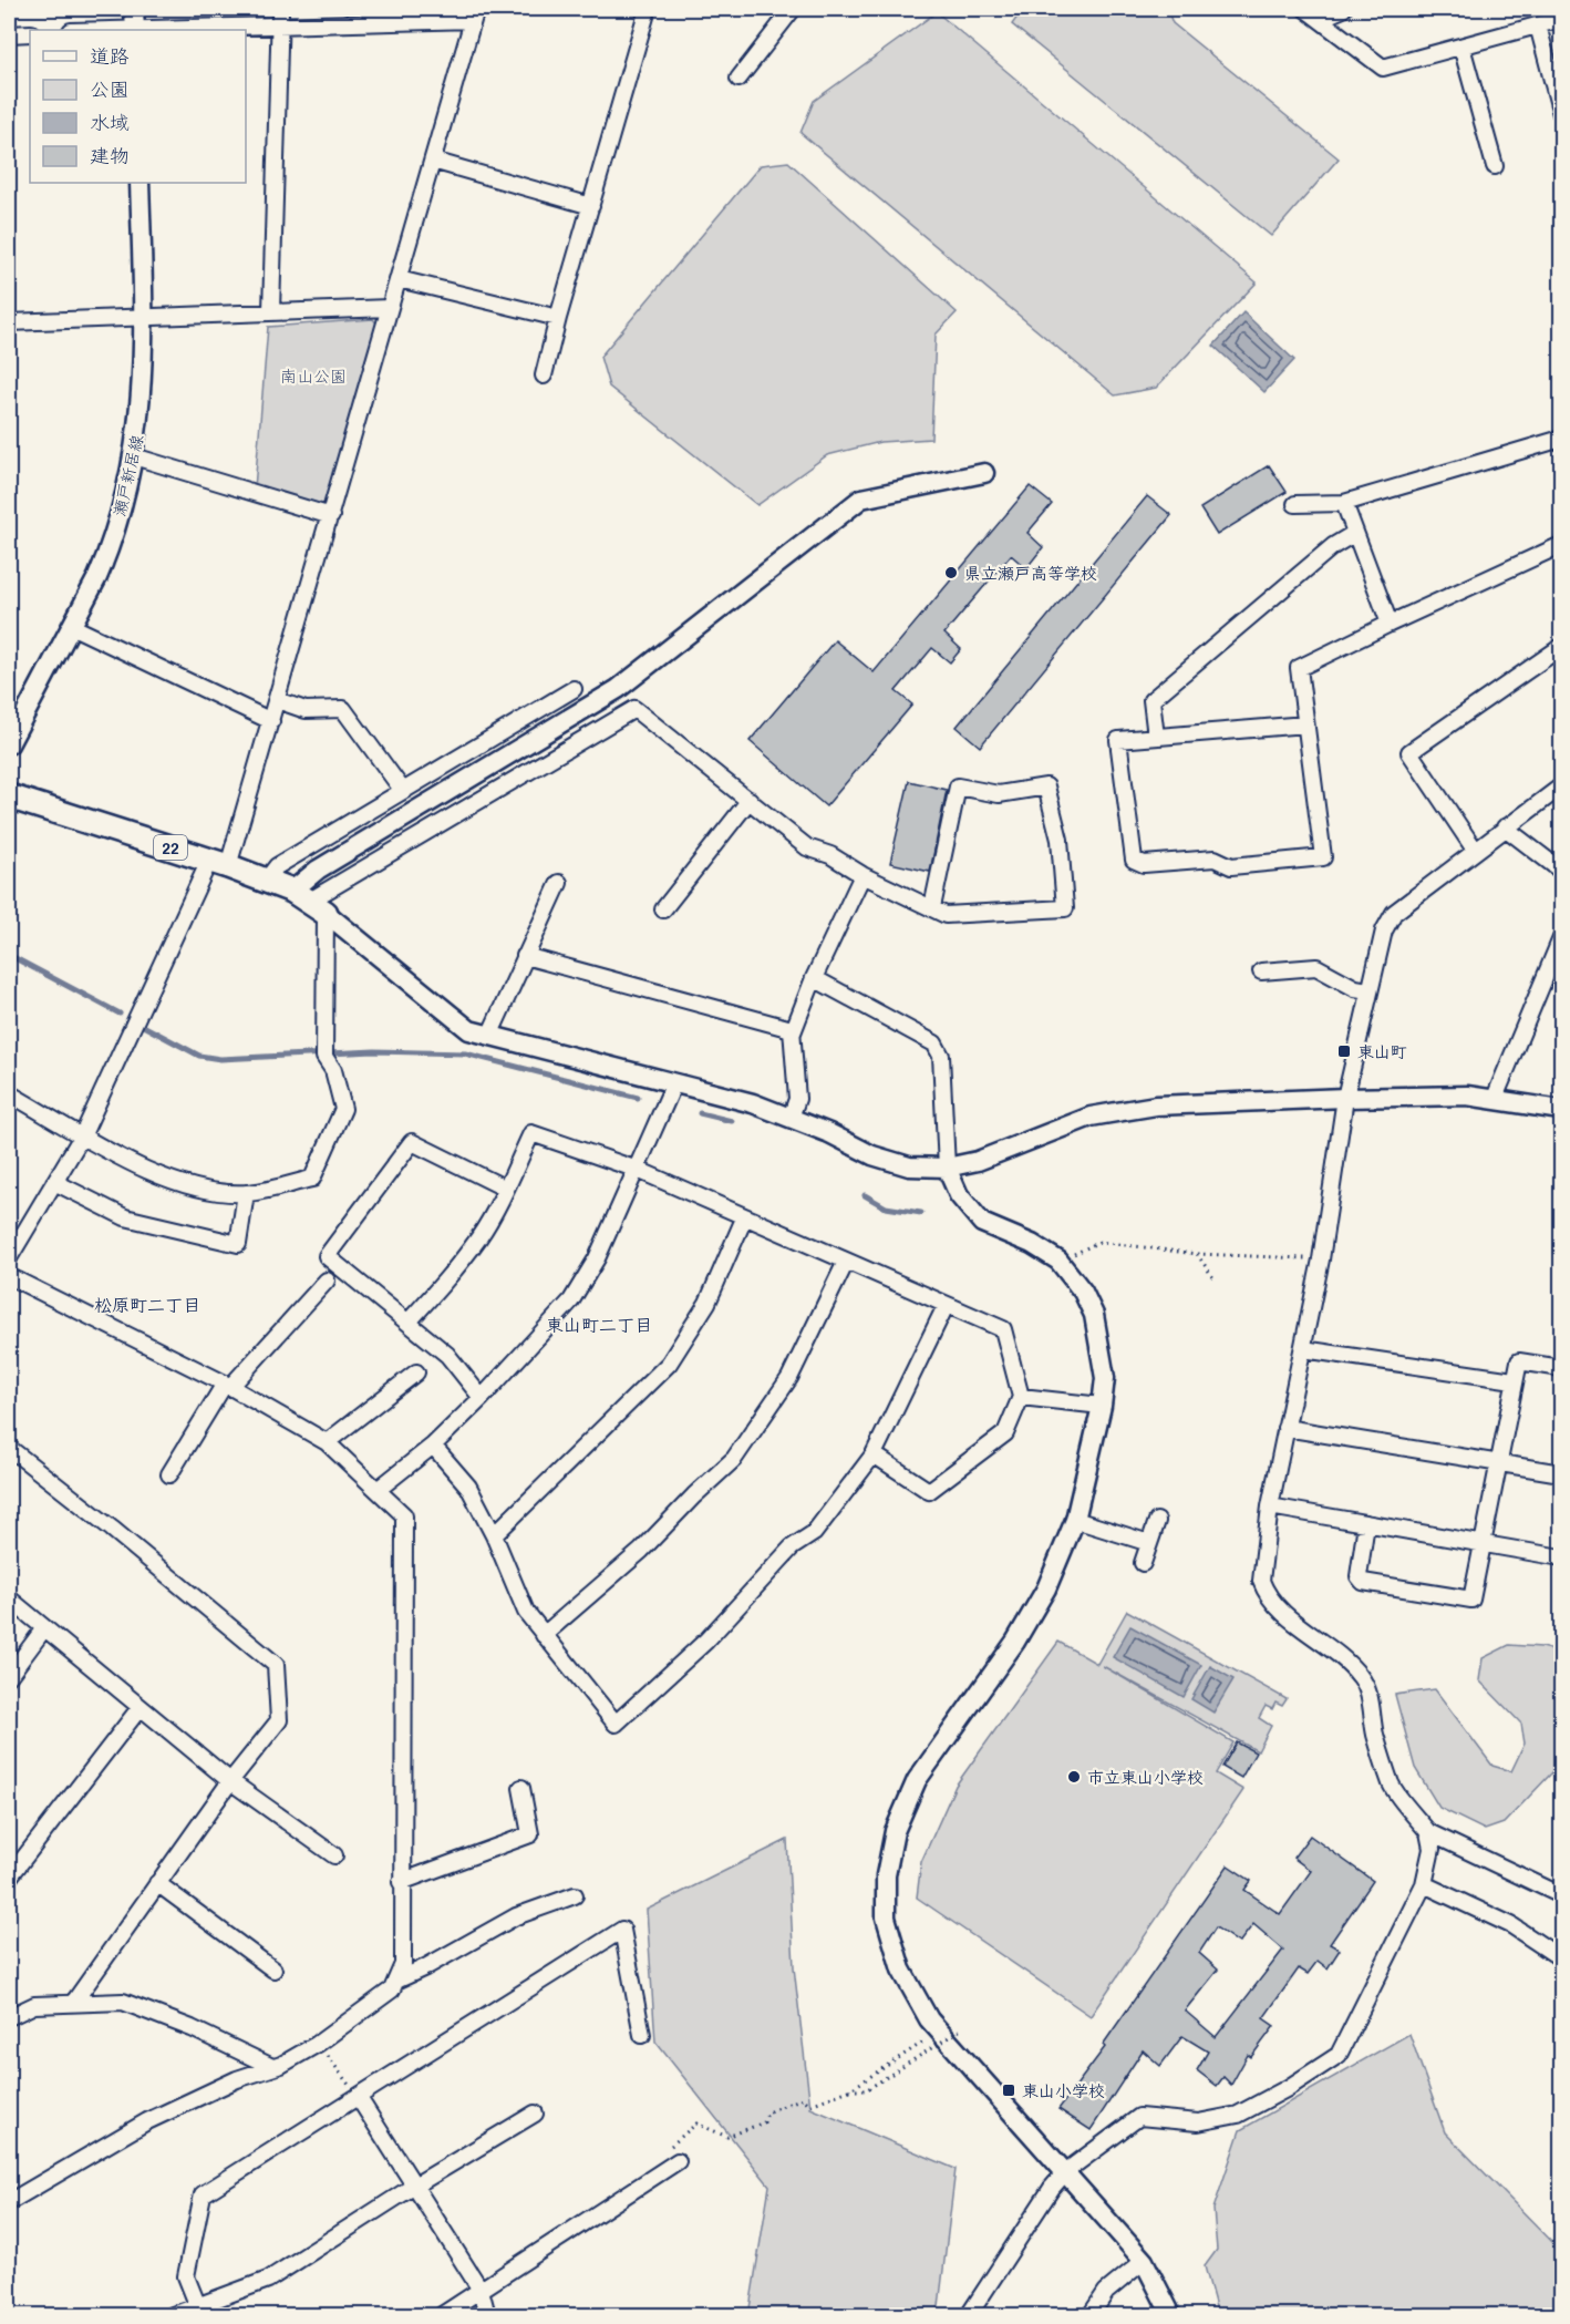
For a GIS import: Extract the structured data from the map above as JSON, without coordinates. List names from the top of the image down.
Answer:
{
  "streets": {
    "main road": ["22"],
    "street": ["瀬戸新居線"]
  },
  "districts": ["松原町二丁目", "東山町二丁目"],
  "parks": ["南山公園"],
  "places": {
    "other": ["県立瀬戸高等学校", "市立東山小学校"],
    "transit": ["東山町", "東山小学校"]
  },
  "legend": [
    "道路",
    "公園",
    "水域",
    "建物"
  ]
}
